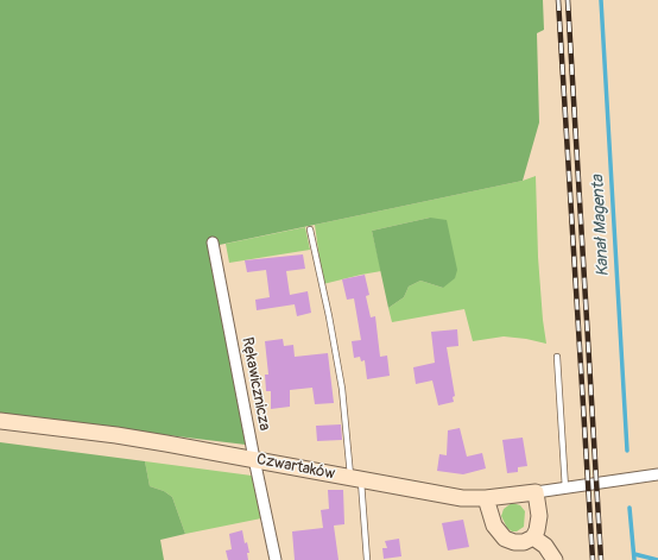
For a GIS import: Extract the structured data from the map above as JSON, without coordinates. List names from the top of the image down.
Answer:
{
  "streets": {
    "street": ["Rękawicznicza", "Czwartaków"]
  },
  "crossings": [
    ["Rękawicznicza", "Czwartaków"]
  ],
  "water": ["Kanał Magenta"]
}
